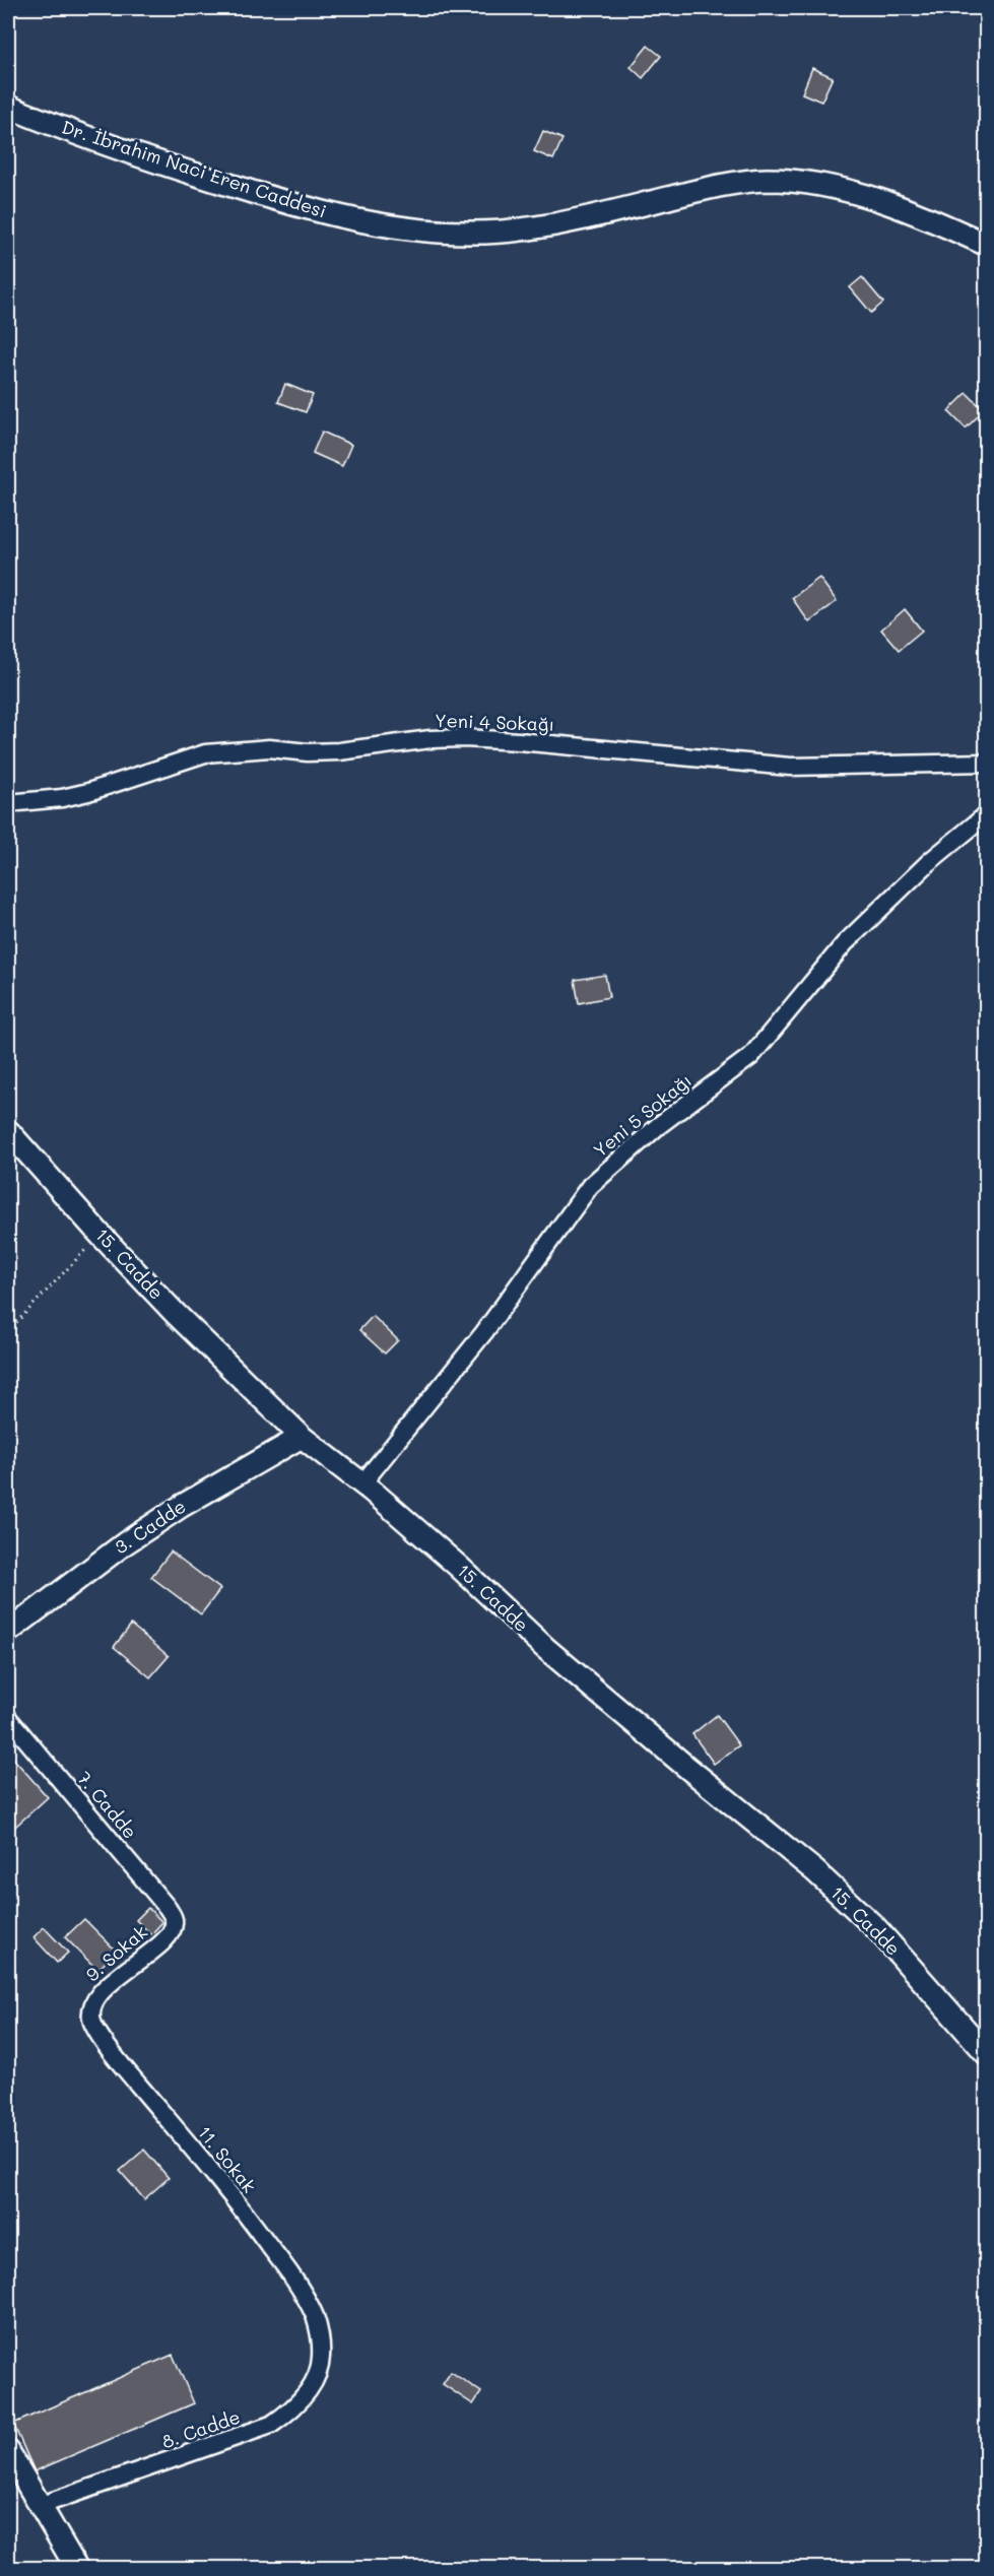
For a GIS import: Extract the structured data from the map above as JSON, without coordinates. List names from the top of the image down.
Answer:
{
  "streets": {
    "street": [
      "Dr. İbrahim Naci Eren Caddesi",
      "Yeni 4 Sokağı",
      "Yeni 5 Sokağı",
      "15. Cadde",
      "3. Cadde",
      "7. Cadde",
      "9. Sokak",
      "11. Sokak",
      "8. Cadde"
    ]
  },
  "crossings": [
    ["Yeni 5 Sokağı", "15. Cadde"],
    ["15. Cadde", "3. Cadde"],
    ["7. Cadde", "9. Sokak"],
    ["9. Sokak", "11. Sokak"],
    ["11. Sokak", "8. Cadde"]
  ]
}
